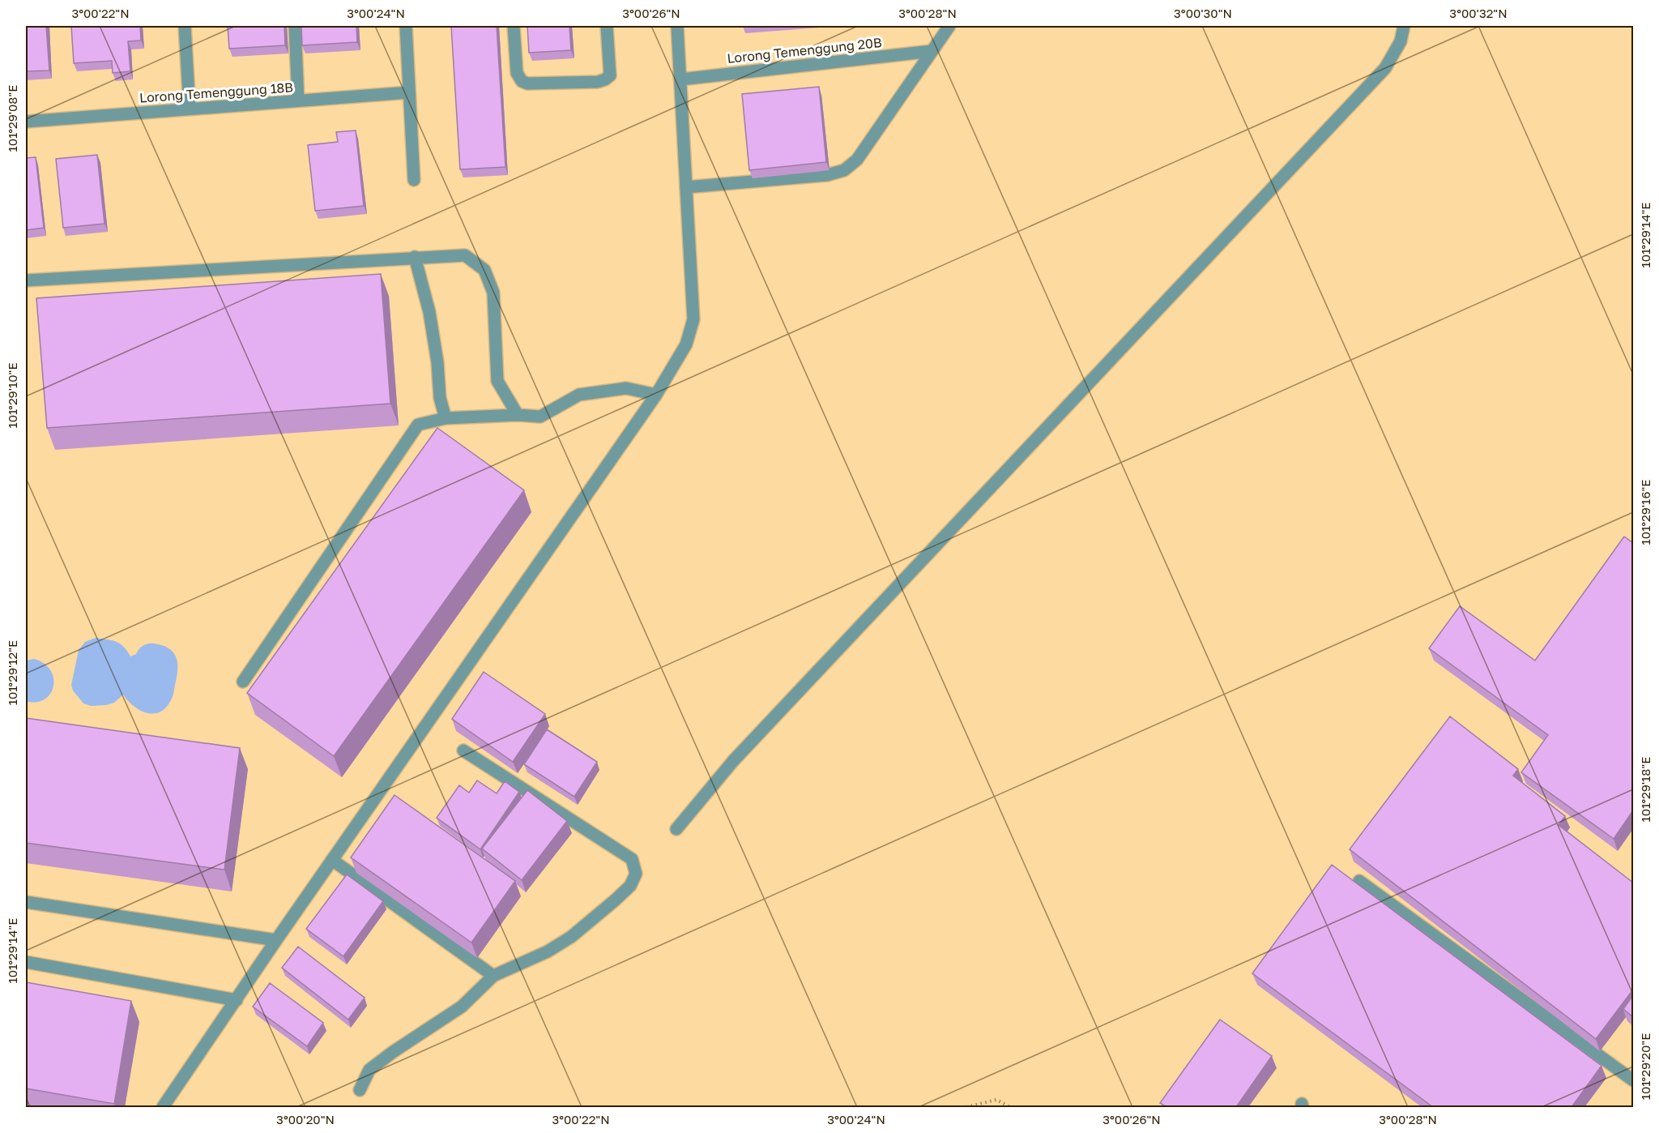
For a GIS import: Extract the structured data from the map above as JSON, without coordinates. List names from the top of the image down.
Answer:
{
  "streets": {
    "street": ["Lorong Temenggung 20B", "Lorong Temenggung 18B"]
  },
  "coordinates": [
    "3°00'22\"N",
    "3°00'24\"N",
    "3°00'26\"N",
    "3°00'28\"N",
    "3°00'30\"N",
    "3°00'32\"N",
    "101°29'08\"E",
    "101°29'14\"E",
    "101°29'10\"E",
    "101°29'16\"E",
    "101°29'12\"E",
    "101°29'18\"E",
    "101°29'20\"E",
    "3°00'20\"N"
  ]
}
